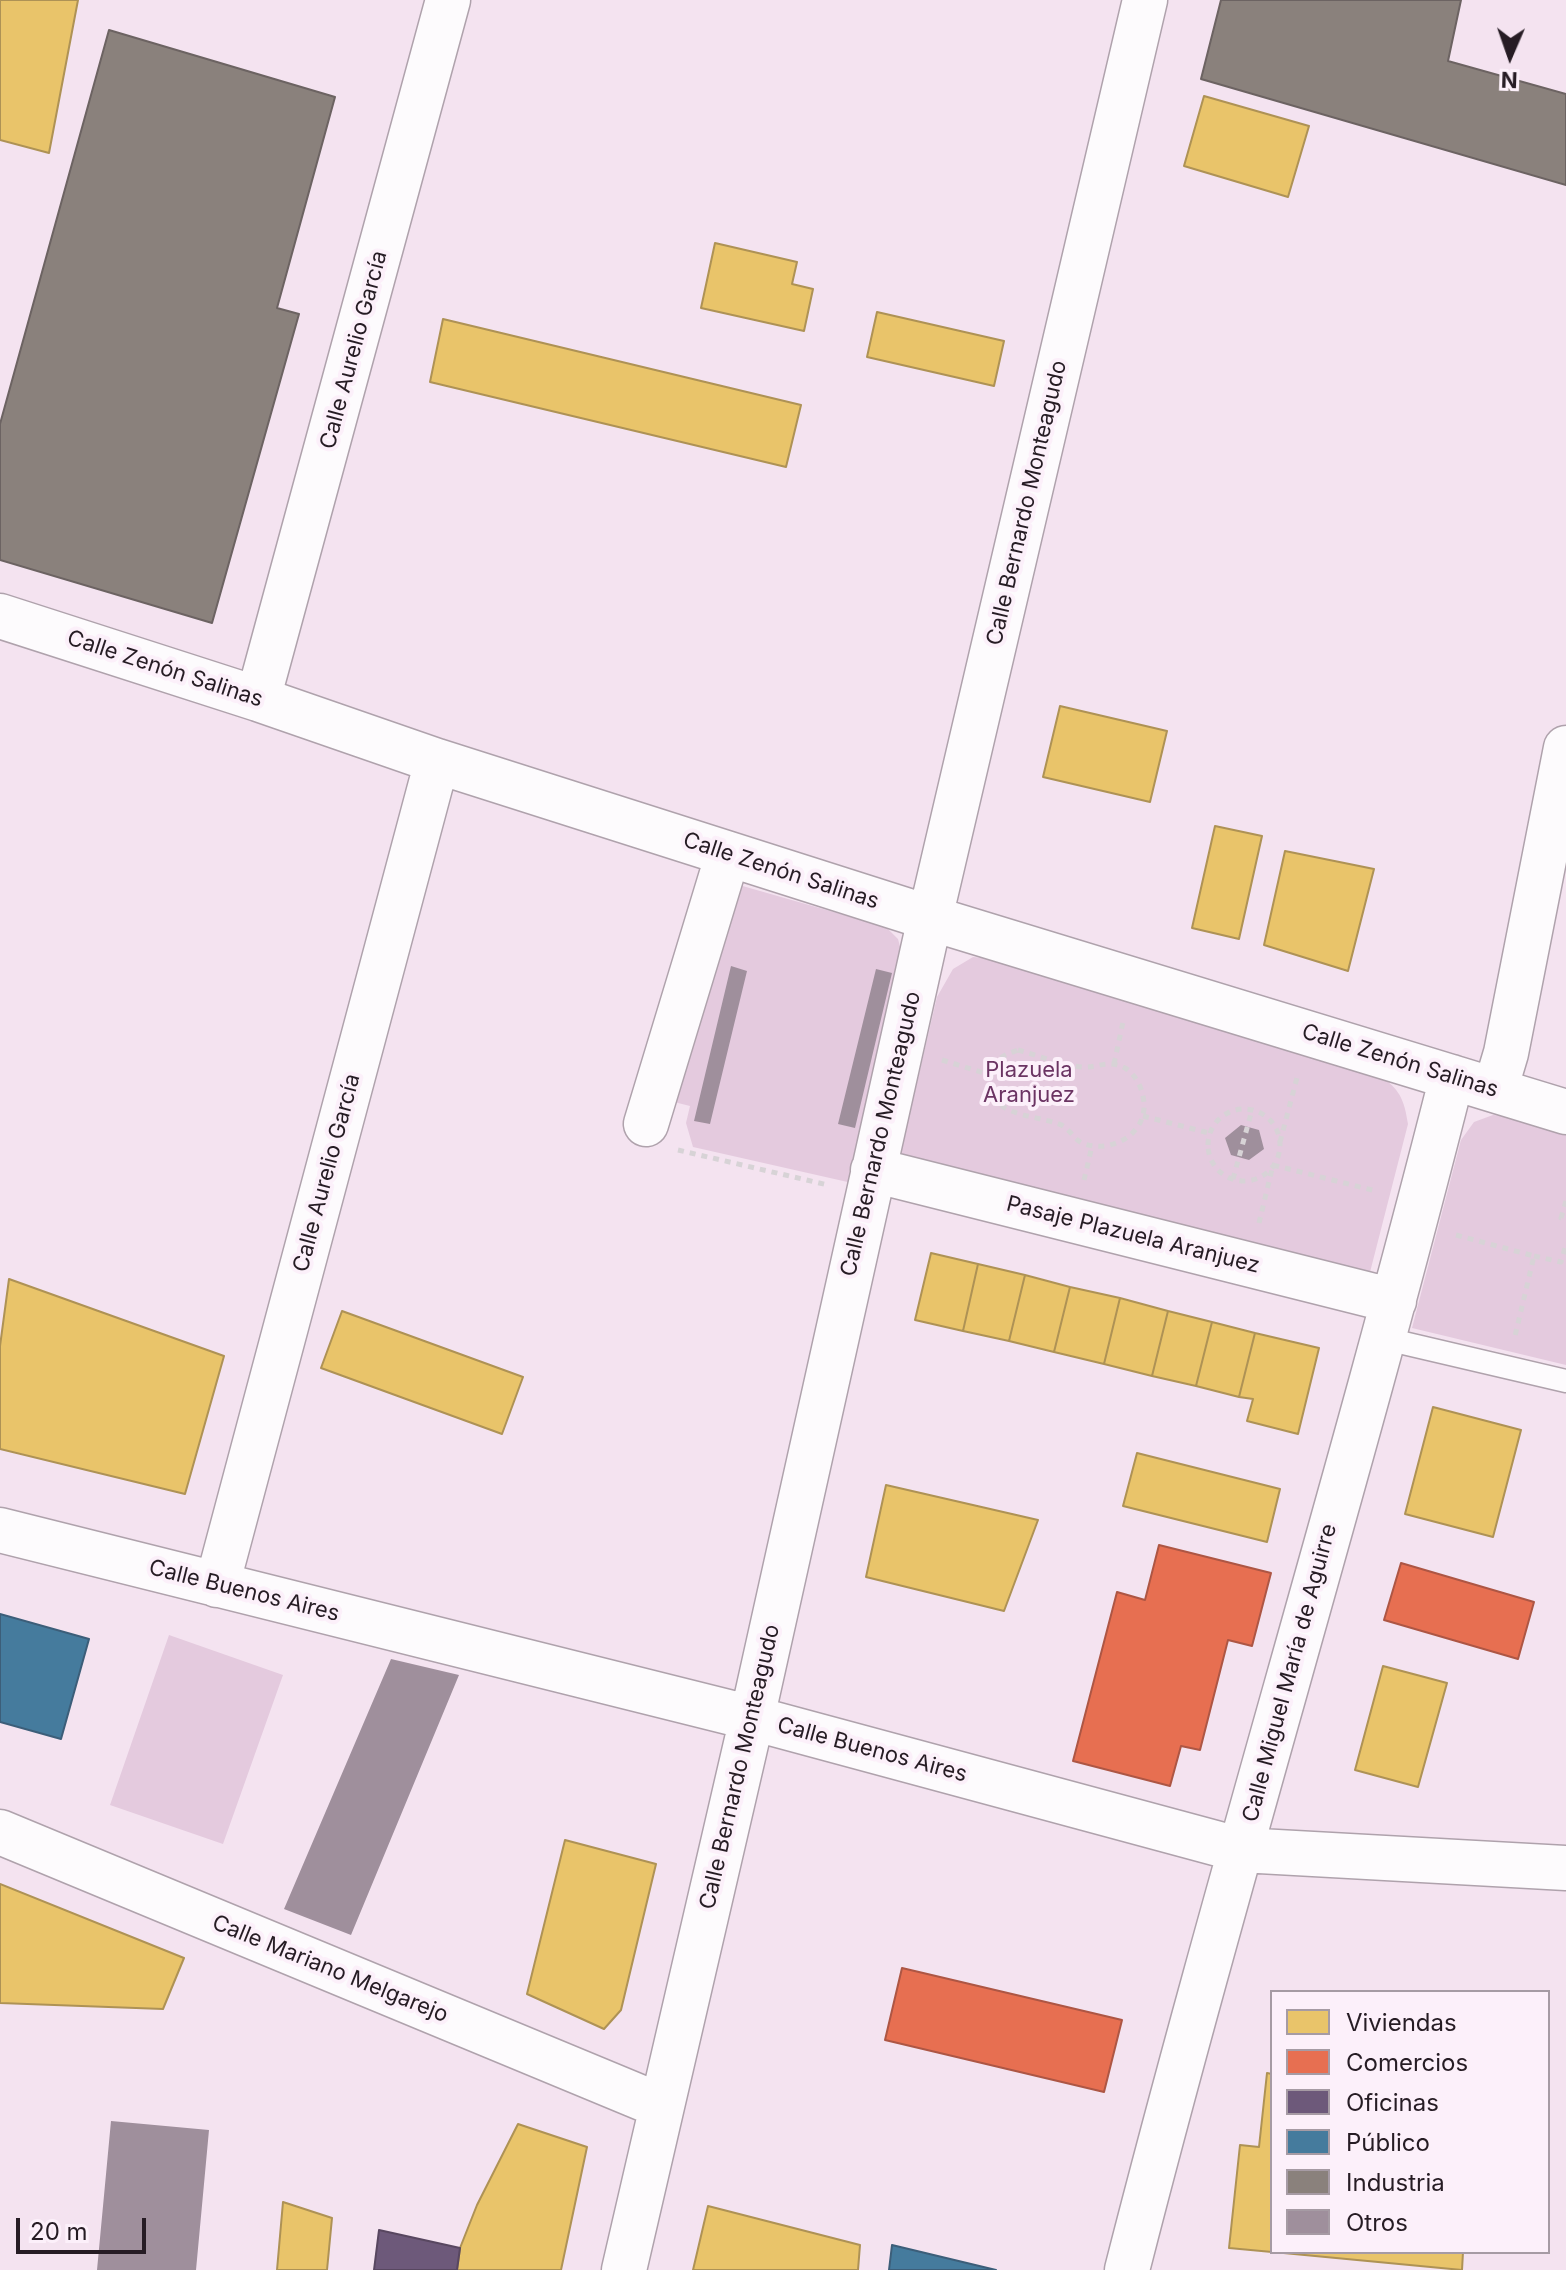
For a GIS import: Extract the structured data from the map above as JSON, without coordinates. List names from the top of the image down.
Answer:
{
  "streets": {
    "street": [
      "Calle Aurelio García",
      "Calle Bernardo Monteagudo",
      "Calle Zenón Salinas",
      "Pasaje Plazuela Aranjuez",
      "Calle Buenos Aires",
      "Calle Miguel María de Aguirre",
      "Calle Mariano Melgarejo"
    ]
  },
  "crossings": [
    ["Calle Aurelio García", "Calle Zenón Salinas"],
    ["Calle Aurelio García", "Calle Buenos Aires"],
    ["Calle Bernardo Monteagudo", "Calle Zenón Salinas"],
    ["Calle Bernardo Monteagudo", "Pasaje Plazuela Aranjuez"],
    ["Calle Bernardo Monteagudo", "Calle Buenos Aires"],
    ["Calle Bernardo Monteagudo", "Calle Mariano Melgarejo"],
    ["Calle Zenón Salinas", "Calle Miguel María de Aguirre"],
    ["Pasaje Plazuela Aranjuez", "Calle Miguel María de Aguirre"],
    ["Calle Buenos Aires", "Calle Miguel María de Aguirre"]
  ],
  "parks": ["Plazuela Aranjuez"],
  "legend": [
    "Viviendas",
    "Comercios",
    "Oficinas",
    "Público",
    "Industria",
    "Otros"
  ],
  "scale_bar": "20 m",
  "north": "bottom"
}
